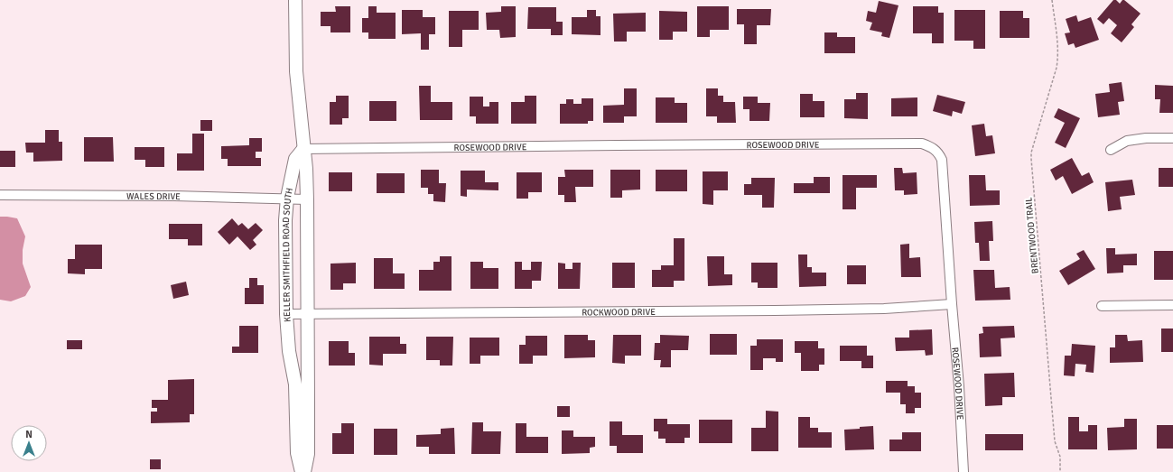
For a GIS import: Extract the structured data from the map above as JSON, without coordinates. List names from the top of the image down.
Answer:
{
  "streets": {
    "main road": ["KELLER SMITHFIELD ROAD SOUTH"],
    "street": ["ROSEWOOD DRIVE", "WALES DRIVE", "ROCKWOOD DRIVE"],
    "path": ["BRENTWOOD TRAIL"]
  },
  "crossings": [
    ["ROSEWOOD DRIVE", "KELLER SMITHFIELD ROAD SOUTH"],
    ["ROSEWOOD DRIVE", "ROCKWOOD DRIVE"],
    ["WALES DRIVE", "KELLER SMITHFIELD ROAD SOUTH"],
    ["KELLER SMITHFIELD ROAD SOUTH", "ROCKWOOD DRIVE"]
  ],
  "north": "top"
}
